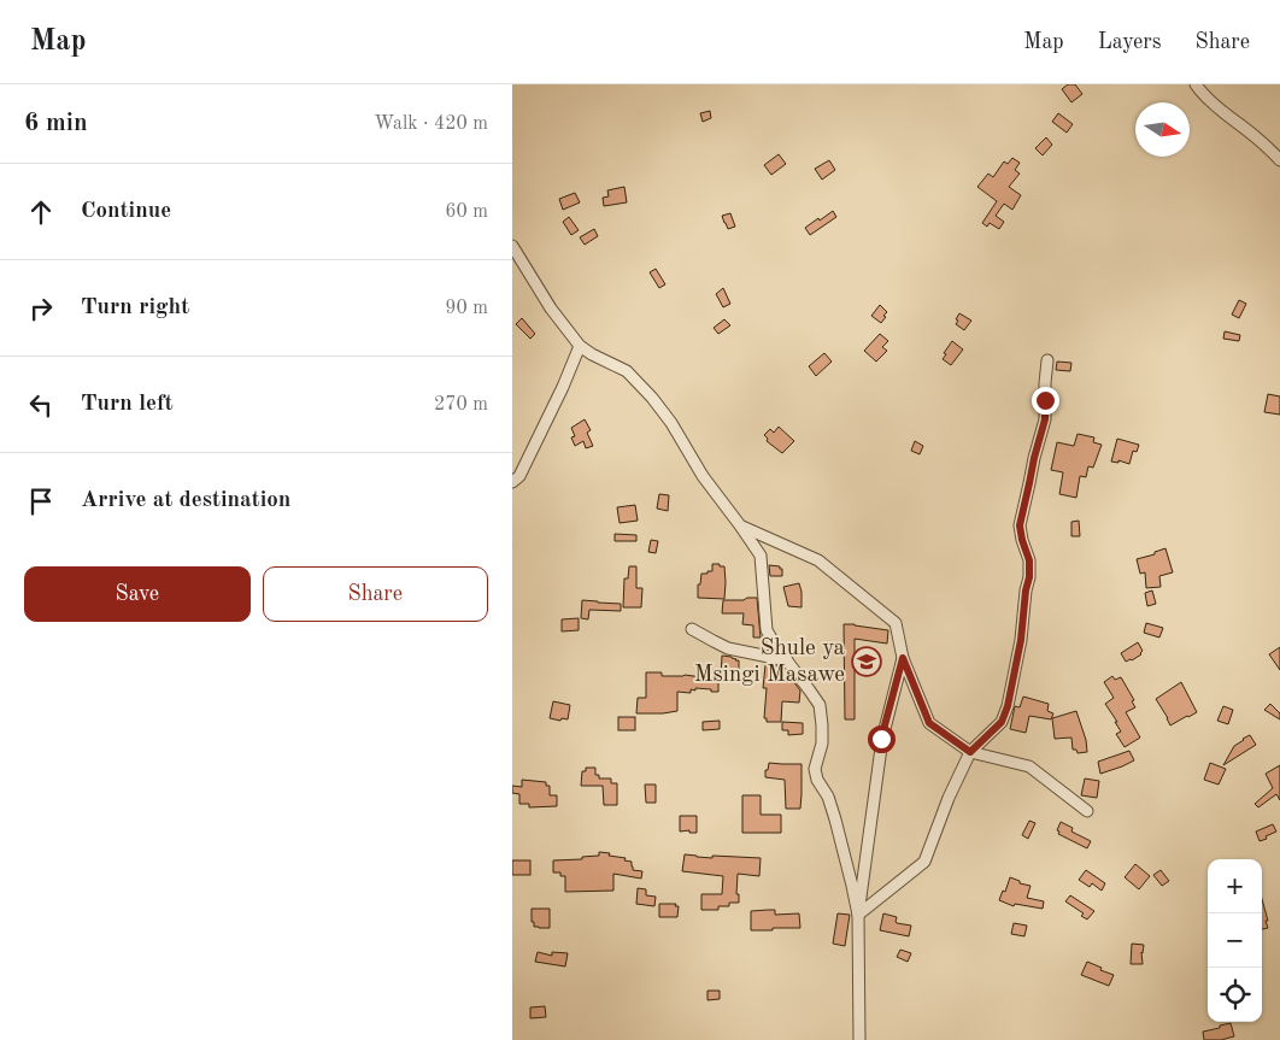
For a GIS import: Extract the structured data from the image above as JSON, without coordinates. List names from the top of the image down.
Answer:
{
  "places": {
    "school or university": ["Shule ya Msingi Masawe"]
  },
  "north": "right",
  "page": {
    "header": "Map",
    "nav": ["Map", "Layers", "Share"],
    "heading": ["6 min", "Walk · 420 m"],
    "list": [
      ["Continue", "60 m"],
      ["Turn right", "90 m"],
      ["Turn left", "270 m"],
      "Arrive at destination"
    ],
    "buttons": ["Save", "Share"],
    "map_buttons": ["+", "−"]
  }
}
